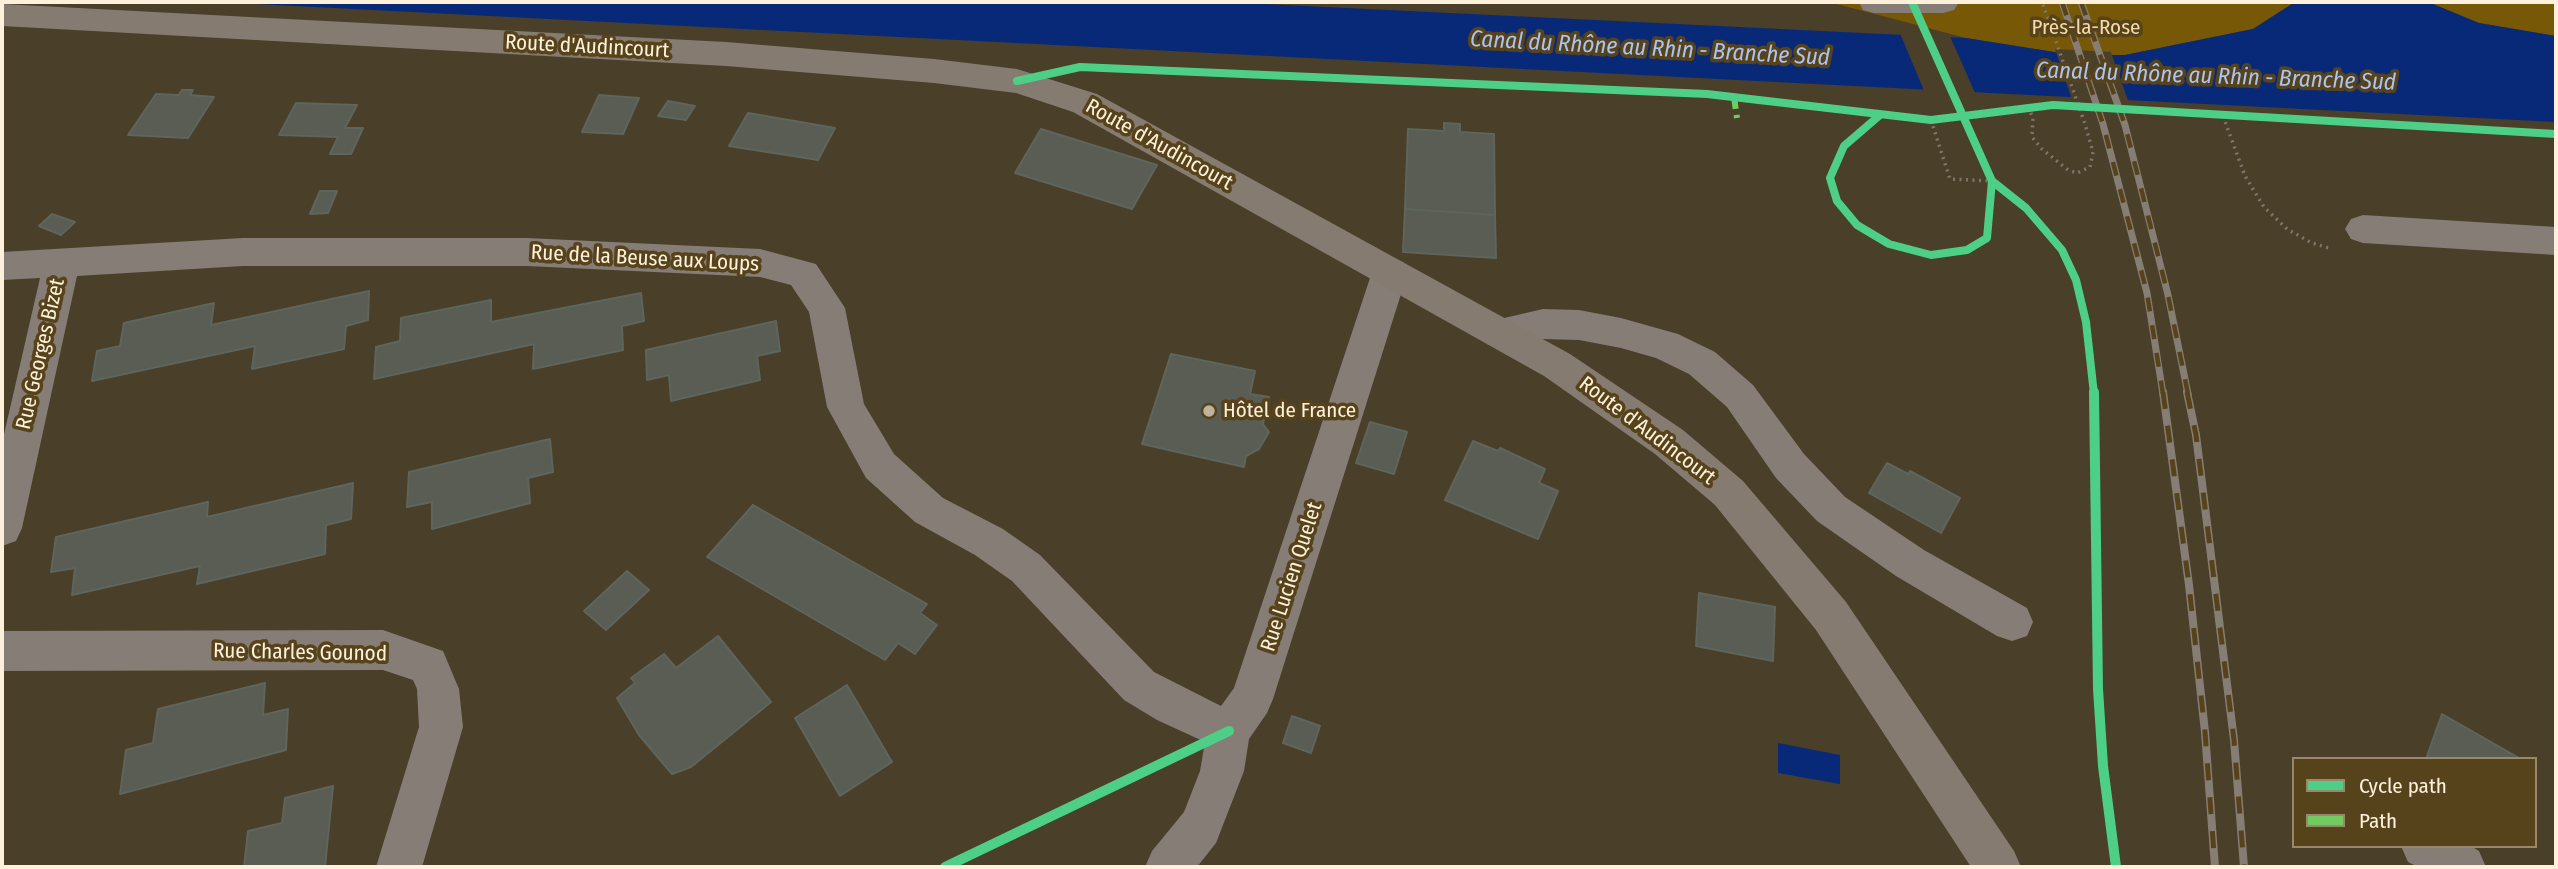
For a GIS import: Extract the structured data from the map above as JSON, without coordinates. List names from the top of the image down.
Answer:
{
  "streets": {
    "main road": ["Route d'Audincourt"],
    "street": [
      "Rue de la Beuse aux Loups",
      "Rue Georges Bizet",
      "Rue Lucien Quelet",
      "Rue Charles Gounod"
    ]
  },
  "crossings": [
    ["Route d'Audincourt", "Rue Lucien Quelet"],
    ["Rue de la Beuse aux Loups", "Rue Georges Bizet"],
    ["Rue de la Beuse aux Loups", "Rue Lucien Quelet"]
  ],
  "water": ["Canal du Rhône au Rhin - Branche Sud"],
  "parks": ["Près-la-Rose"],
  "places": ["Hôtel de France"],
  "legend": ["Cycle path", "Path"]
}
